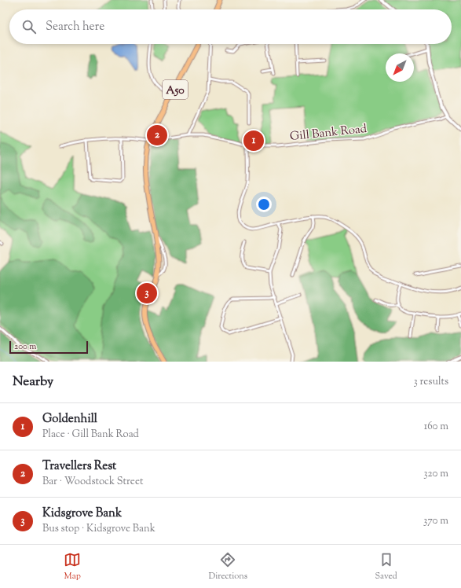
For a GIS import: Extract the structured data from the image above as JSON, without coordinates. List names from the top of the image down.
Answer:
{
  "streets": {
    "main road": ["A50"],
    "street": ["Gill Bank Road"]
  },
  "crossings": [
    ["A50", "Gill Bank Road"]
  ],
  "scale_bar": "200 m",
  "north": "bottom left",
  "page": {
    "search": "Search here",
    "pins": ["2", "1", "3"],
    "scale": "200 m",
    "heading": ["Nearby", "3 results"],
    "list": [
      {
        "mark": "1",
        "name": "Goldenhill",
        "note": "Place · Gill Bank Road",
        "value": "160 m"
      },
      {
        "mark": "2",
        "name": "Travellers Rest",
        "note": "Bar · Woodstock Street",
        "value": "320 m"
      },
      {
        "mark": "3",
        "name": "Kidsgrove Bank",
        "note": "Bus stop · Kidsgrove Bank",
        "value": "370 m"
      }
    ],
    "nav": ["Map", "Directions", "Saved"]
  }
}
